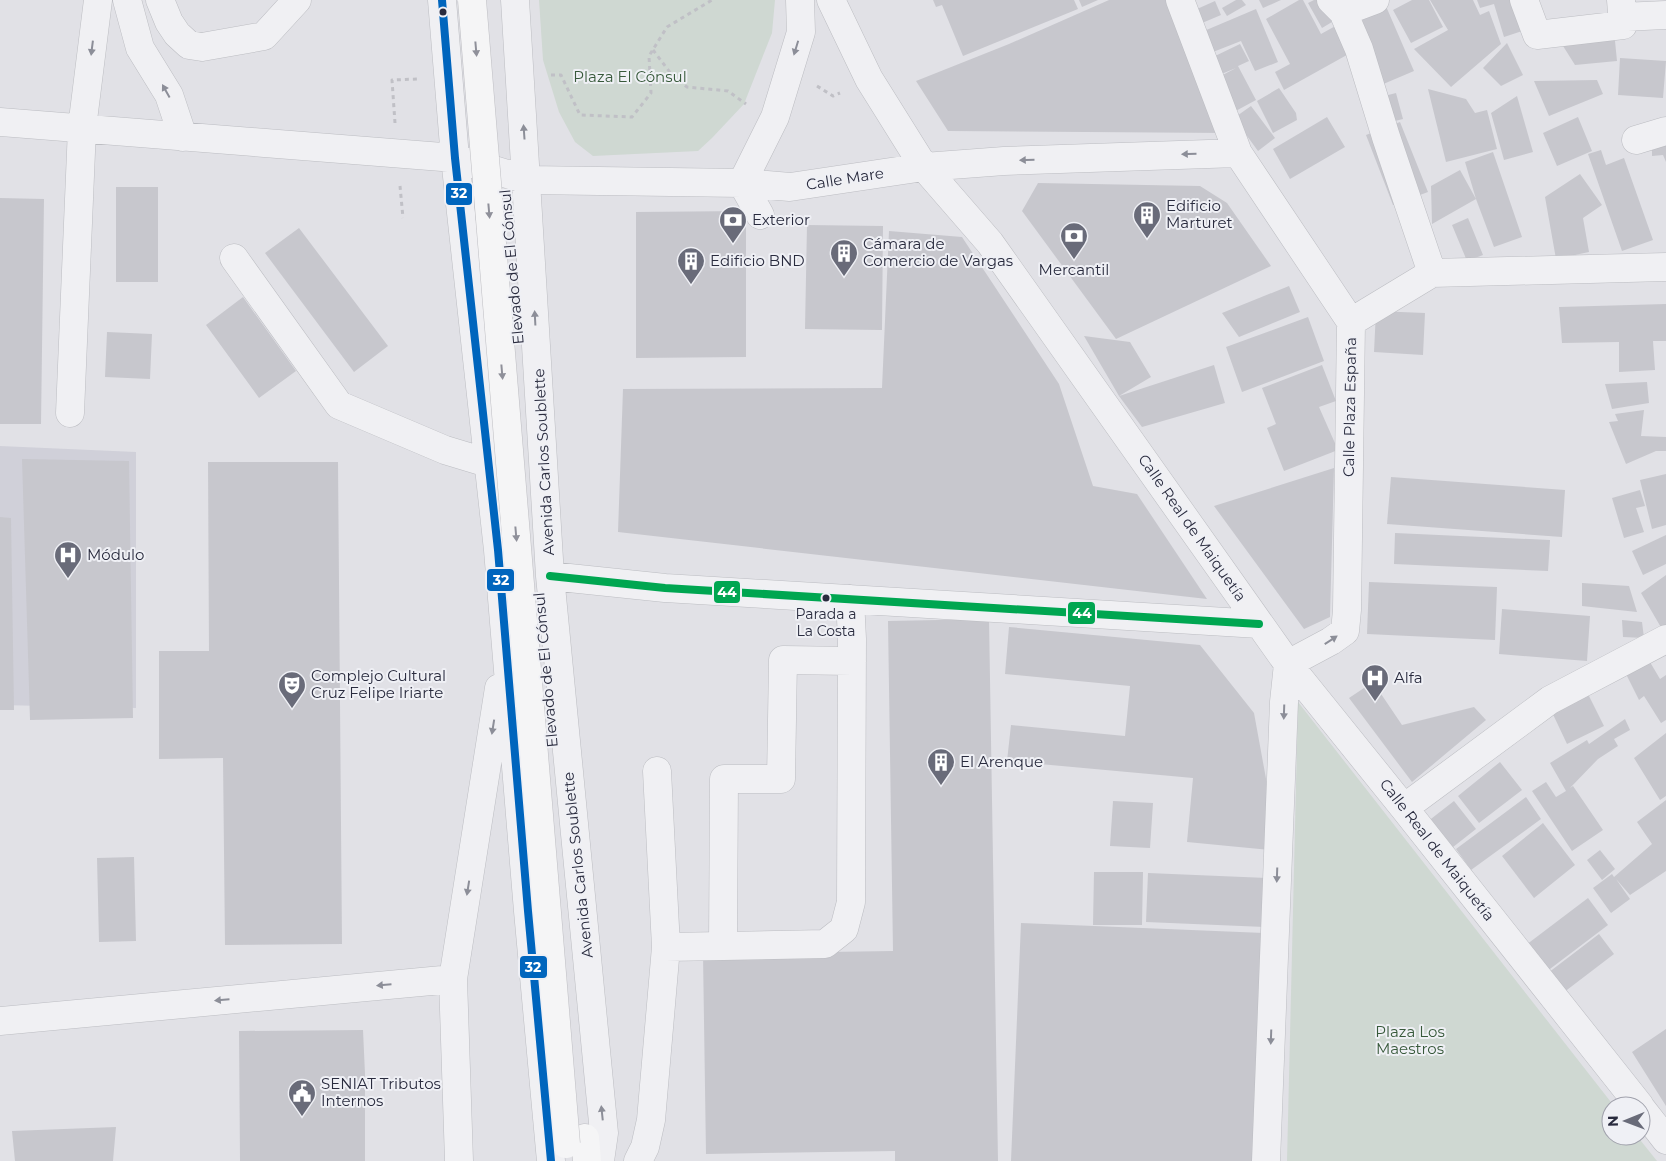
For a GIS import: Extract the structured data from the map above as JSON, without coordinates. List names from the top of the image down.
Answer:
{
  "streets": {
    "main road": ["Elevado de El Cónsul"],
    "street": [
      "Calle Mare",
      "Calle Plaza España",
      "Avenida Carlos Soublette",
      "Calle Real de Maiquetía"
    ]
  },
  "crossings": [
    ["Calle Mare", "Calle Plaza España"],
    ["Calle Mare", "Avenida Carlos Soublette"],
    ["Calle Mare", "Calle Real de Maiquetía"],
    ["Calle Plaza España", "Calle Real de Maiquetía"]
  ],
  "one_way": ["Calle Plaza España"],
  "parks": ["Plaza El Cónsul", "Plaza Los Maestros"],
  "places": {
    "building": [
      "Edificio Marturet",
      "Cámara de Comercio de Vargas",
      "Edificio BND",
      "El Arenque"
    ],
    "bank": ["Exterior", "Mercantil"],
    "hospital": ["Módulo", "Alfa"],
    "other": ["Parada a La Costa"],
    "theatre": ["Complejo Cultural Cruz Felipe Iriarte"],
    "public building": ["SENIAT Tributos Internos"]
  },
  "lines": ["transit line 32", "transit line 44"],
  "north": "left"
}
